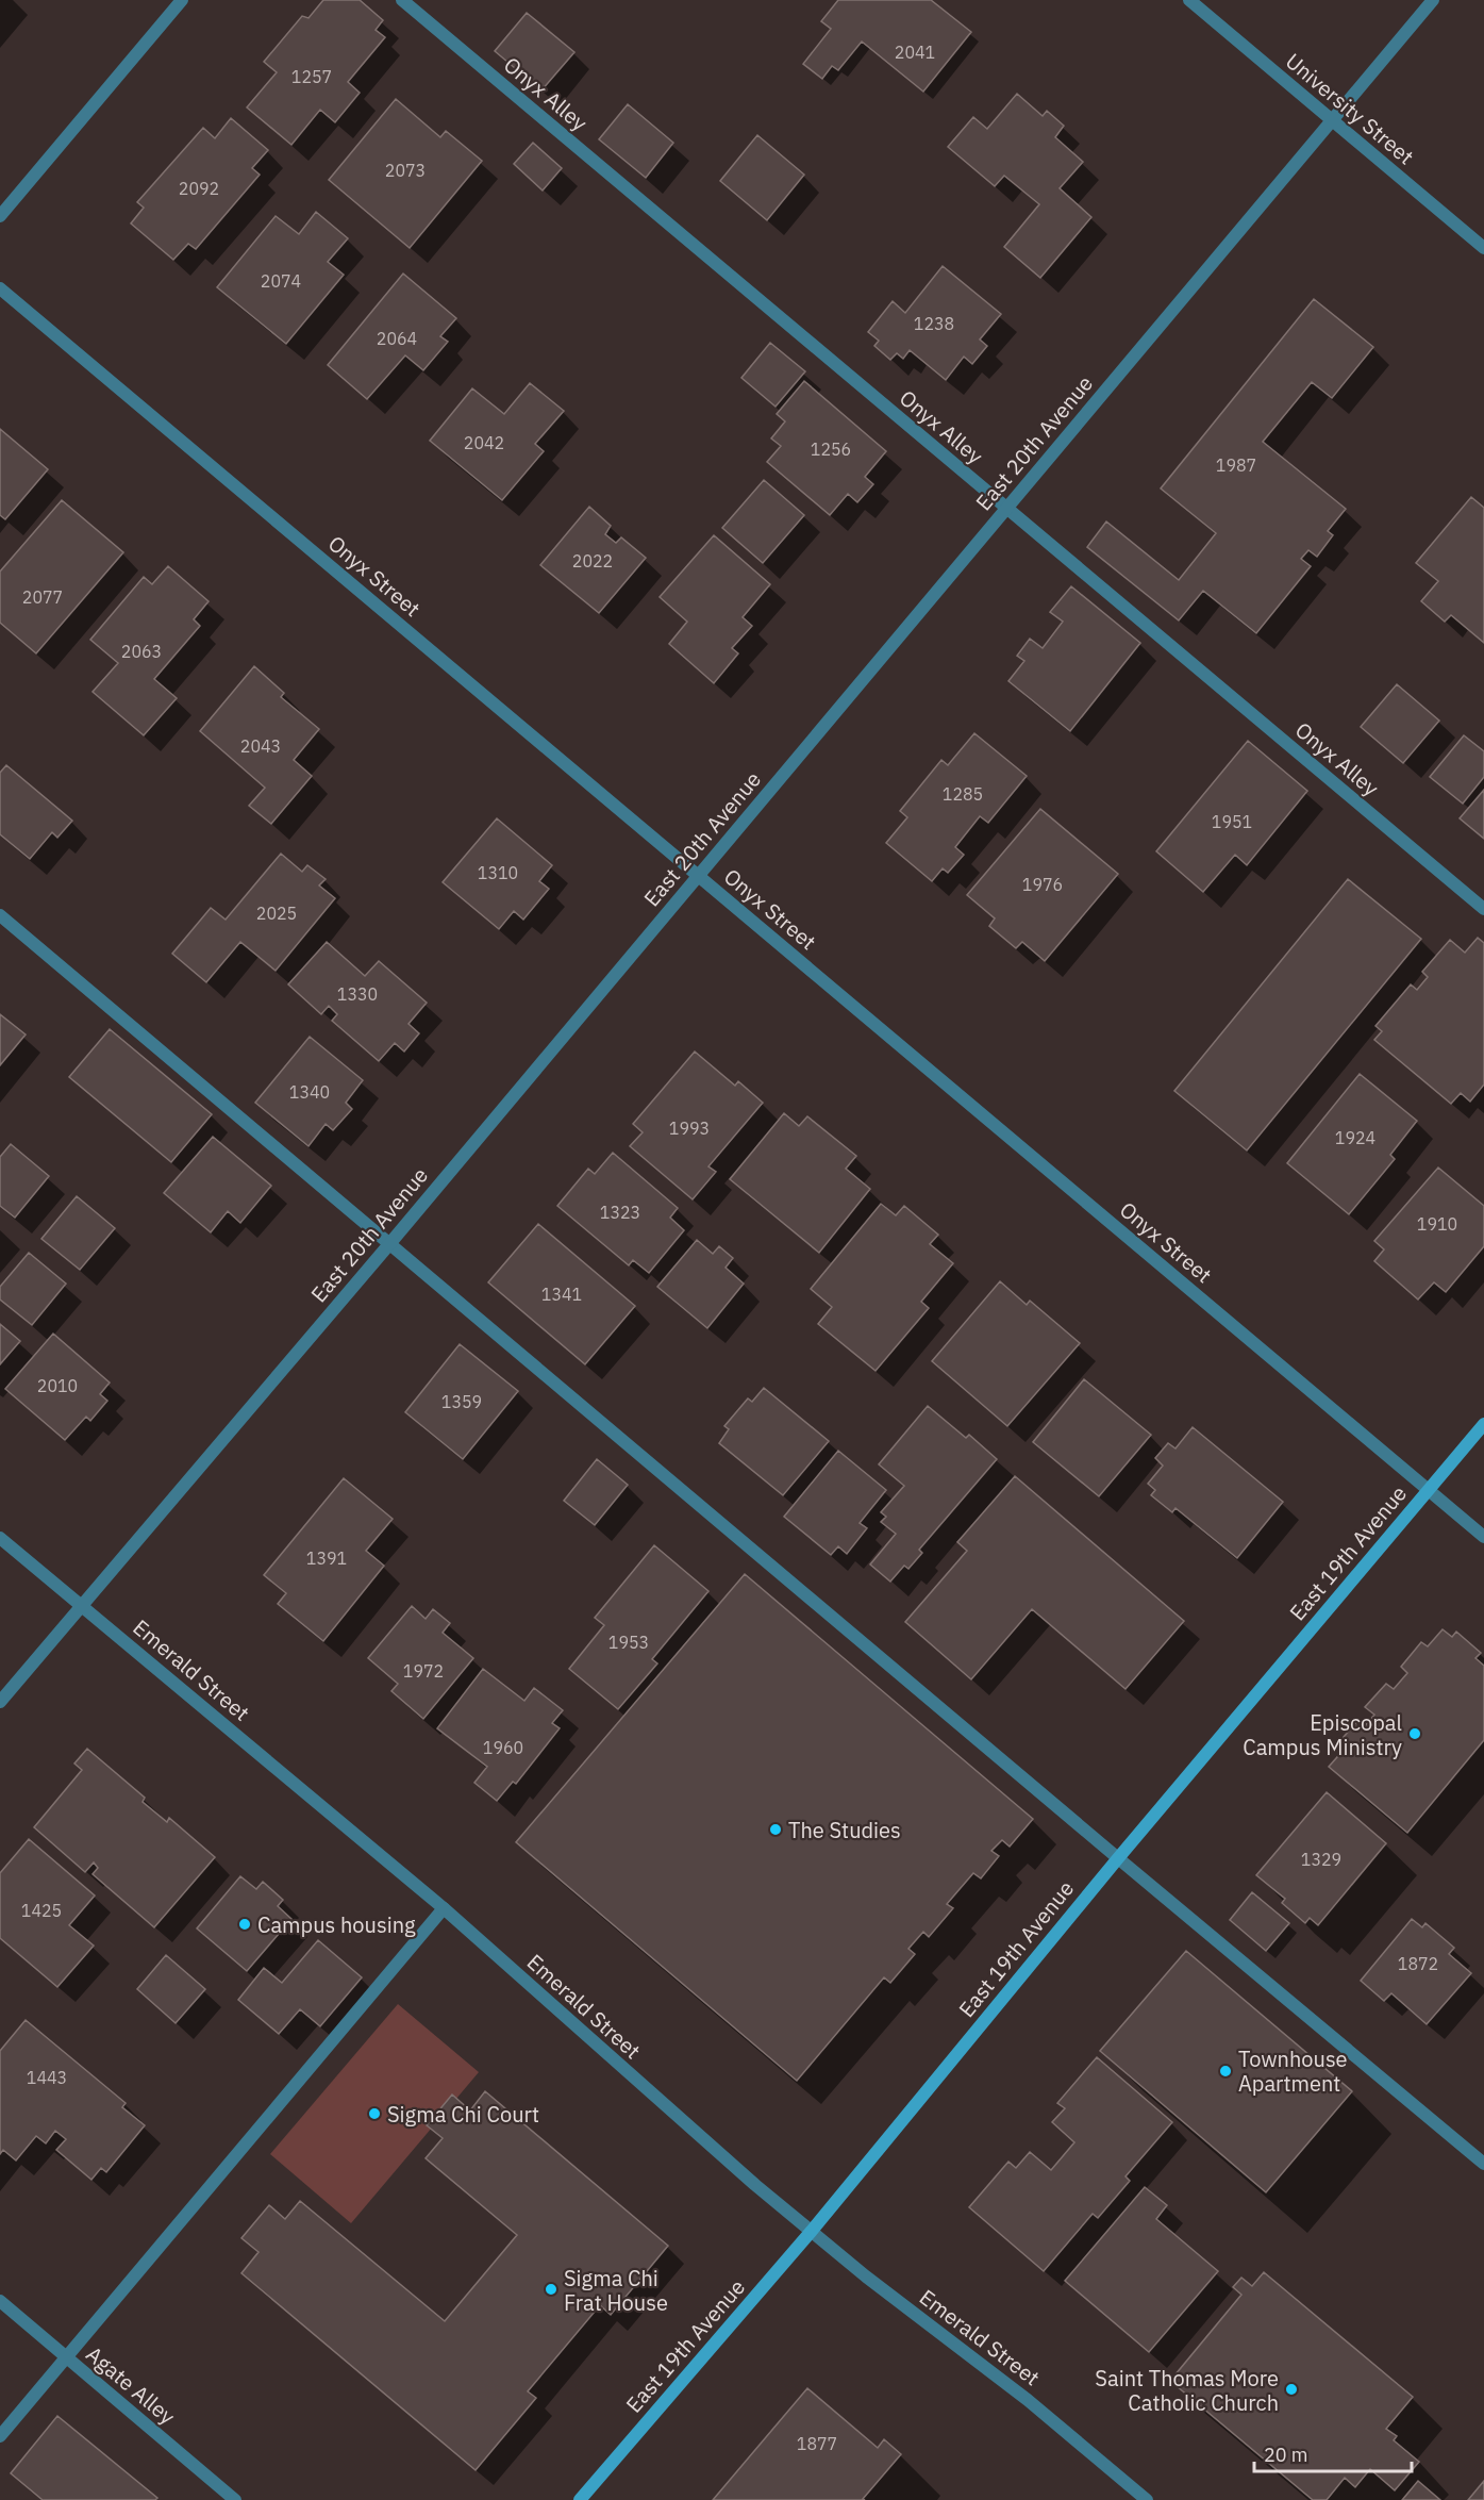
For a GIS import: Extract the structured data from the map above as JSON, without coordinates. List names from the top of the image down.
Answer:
{
  "streets": {
    "street": [
      "Onyx Alley",
      "University Street",
      "East 20th Avenue",
      "Onyx Street",
      "East 19th Avenue",
      "Emerald Street",
      "Agate Alley"
    ]
  },
  "crossings": [
    ["Onyx Alley", "East 20th Avenue"],
    ["University Street", "East 20th Avenue"],
    ["East 20th Avenue", "Onyx Street"],
    ["East 20th Avenue", "Emerald Street"],
    ["Onyx Street", "East 19th Avenue"],
    ["East 19th Avenue", "Emerald Street"]
  ],
  "places": [
    "Episcopal Campus Ministry",
    "The Studies",
    "Campus housing",
    "Townhouse Apartment",
    "Sigma Chi Court",
    "Sigma Chi Frat House",
    "Saint Thomas More Catholic Church"
  ],
  "house_numbers": [
    "2041",
    "1257",
    "2073",
    "2092",
    "2074",
    "1238",
    "2064",
    "2042",
    "1256",
    "1987",
    "2022",
    "2077",
    "2063",
    "2043",
    "1285",
    "1951",
    "1310",
    "1976",
    "2025",
    "1330",
    "1340",
    "1993",
    "1924",
    "1323",
    "1910",
    "1341",
    "2010",
    "1359",
    "1391",
    "1953",
    "1972",
    "1960",
    "1329",
    "1425",
    "1872",
    "1443",
    "1877"
  ],
  "scale_bar": "20 m"
}
